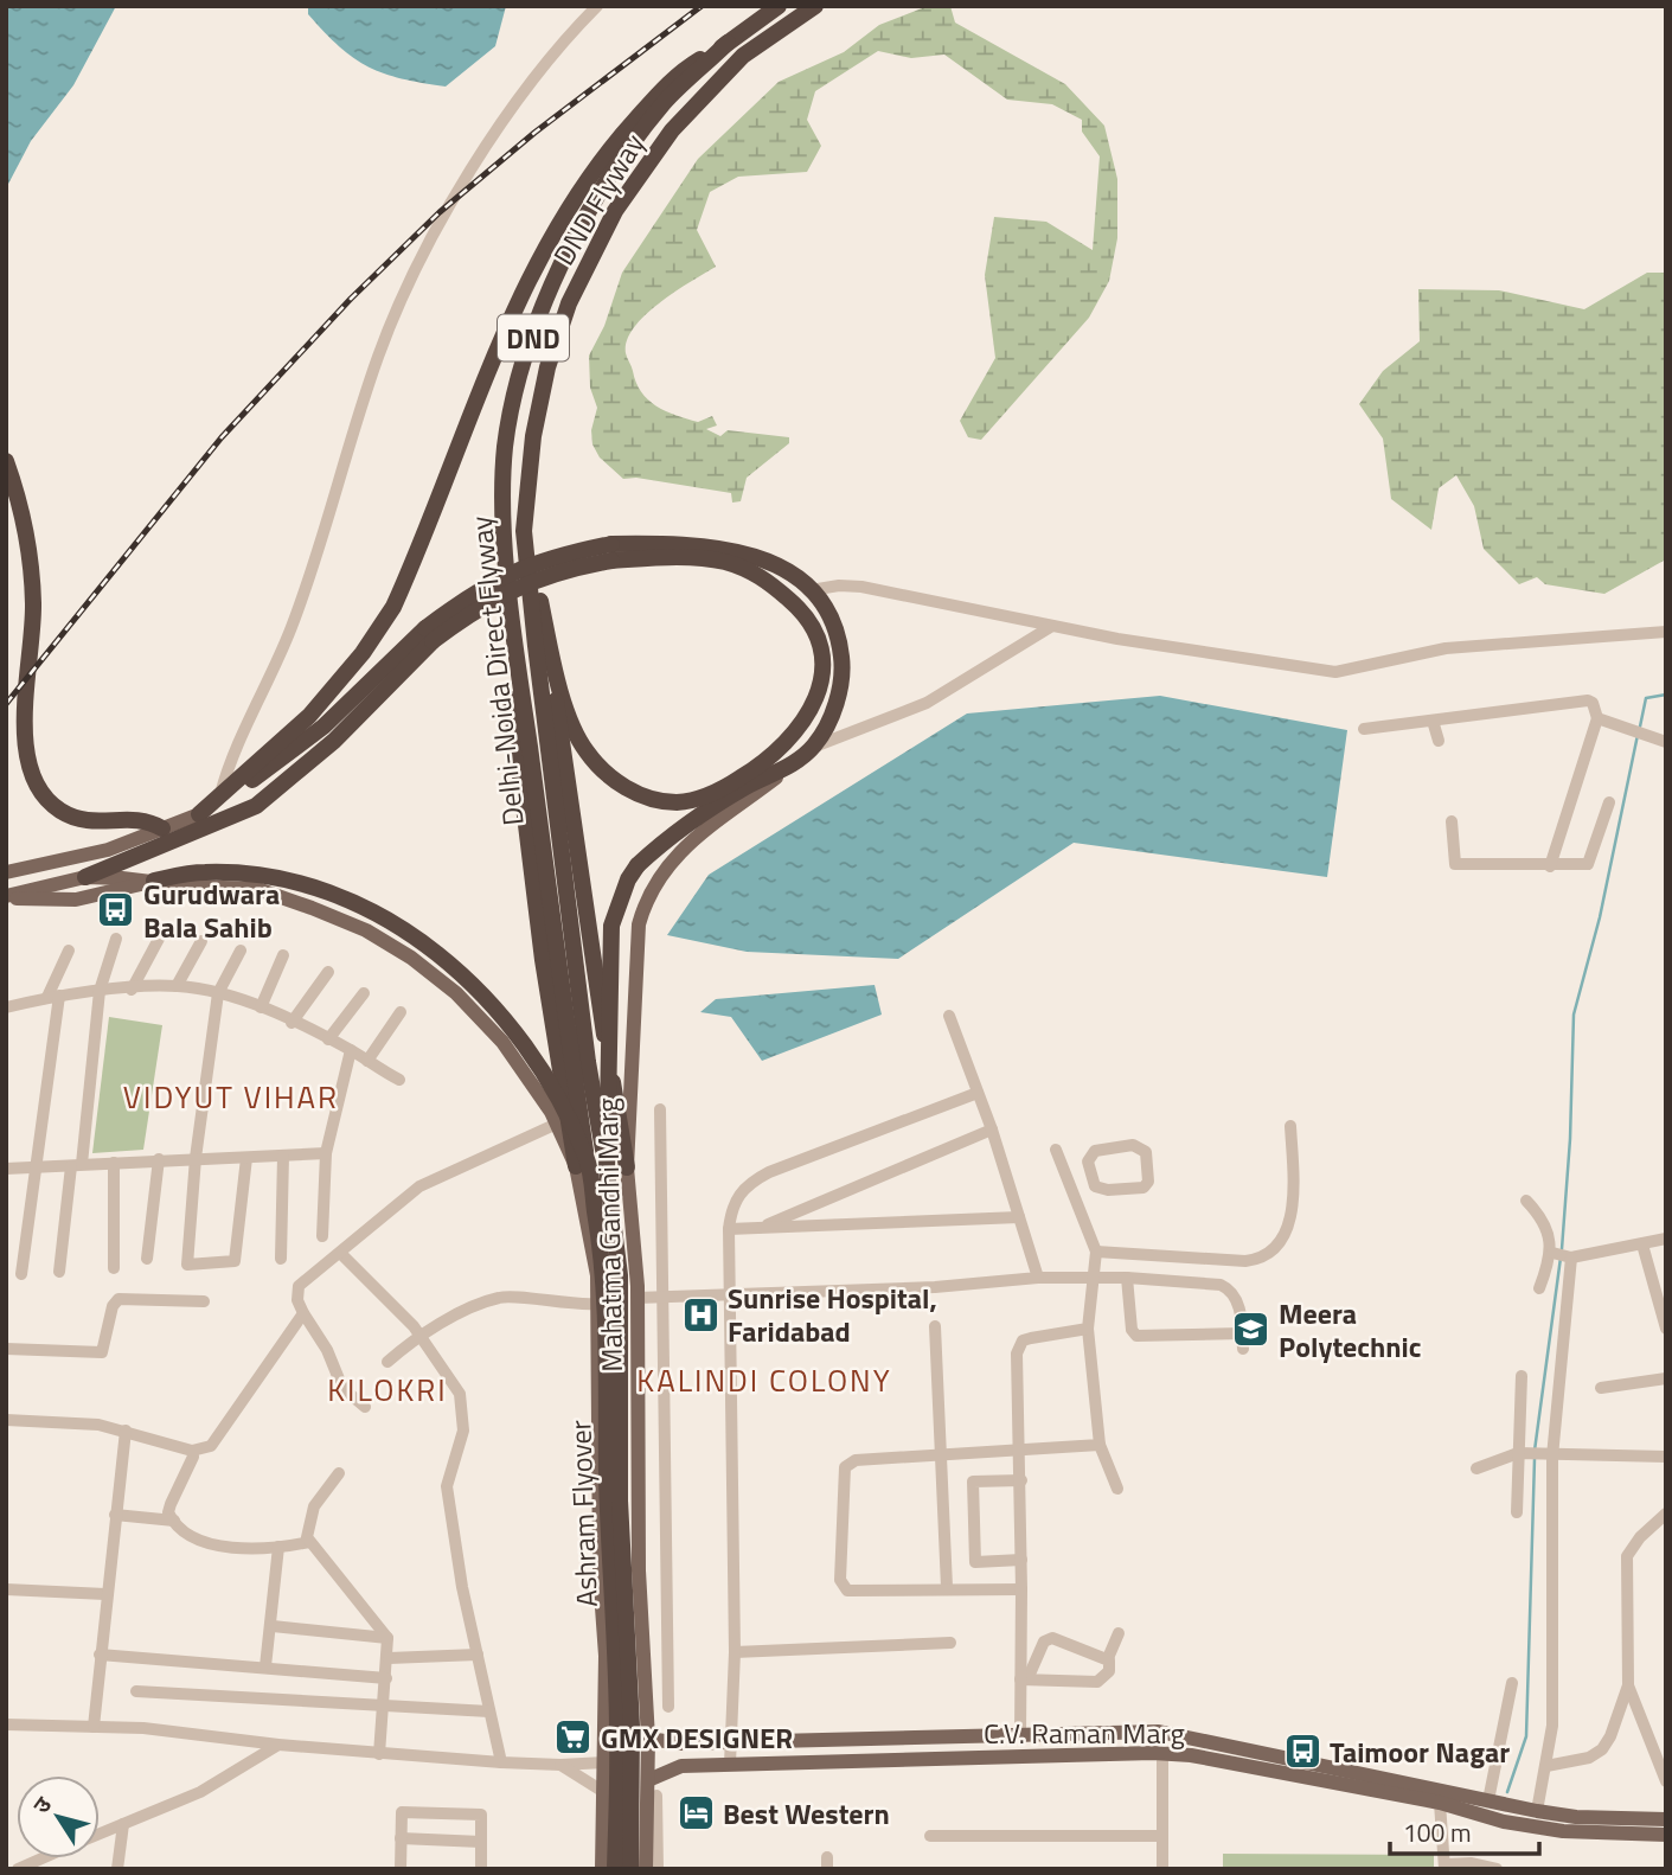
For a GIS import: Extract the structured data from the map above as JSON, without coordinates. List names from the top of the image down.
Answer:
{
  "streets": {
    "highway": [
      "DND Flyway",
      "DND",
      "Delhi-Noida Direct Flyway",
      "Ashram Flyover"
    ],
    "main road": ["Mahatma Gandhi Marg", "C.V. Raman Marg"]
  },
  "crossings": [
    ["DND Flyway", "Delhi-Noida Direct Flyway"],
    ["Delhi-Noida Direct Flyway", "Mahatma Gandhi Marg"],
    ["Delhi-Noida Direct Flyway", "Ashram Flyover"],
    ["Mahatma Gandhi Marg", "Ashram Flyover"],
    ["Mahatma Gandhi Marg", "C.V. Raman Marg"]
  ],
  "districts": ["VIDYUT VIHAR", "KALINDI COLONY", "KILOKRI"],
  "places": {
    "bus stop": ["Gurudwara Bala Sahib", "Taimoor Nagar"],
    "hospital": ["Sunrise Hospital, Faridabad"],
    "school or university": ["Meera Polytechnic"],
    "supermarket": ["GMX DESIGNER"],
    "hotel": ["Best Western"]
  },
  "scale_bar": "100 m",
  "north": "top left"
}
